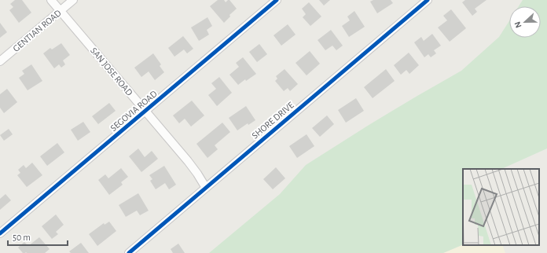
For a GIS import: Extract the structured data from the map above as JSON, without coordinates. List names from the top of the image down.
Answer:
{
  "streets": {
    "street": [
      "GENTIAN ROAD",
      "SAN JOSE ROAD",
      "SEGOVIA ROAD",
      "SHORE DRIVE"
    ]
  },
  "crossings": [
    ["GENTIAN ROAD", "SAN JOSE ROAD"],
    ["SAN JOSE ROAD", "SEGOVIA ROAD"],
    ["SAN JOSE ROAD", "SHORE DRIVE"]
  ],
  "scale_bar": "50 m",
  "north": "left"
}
